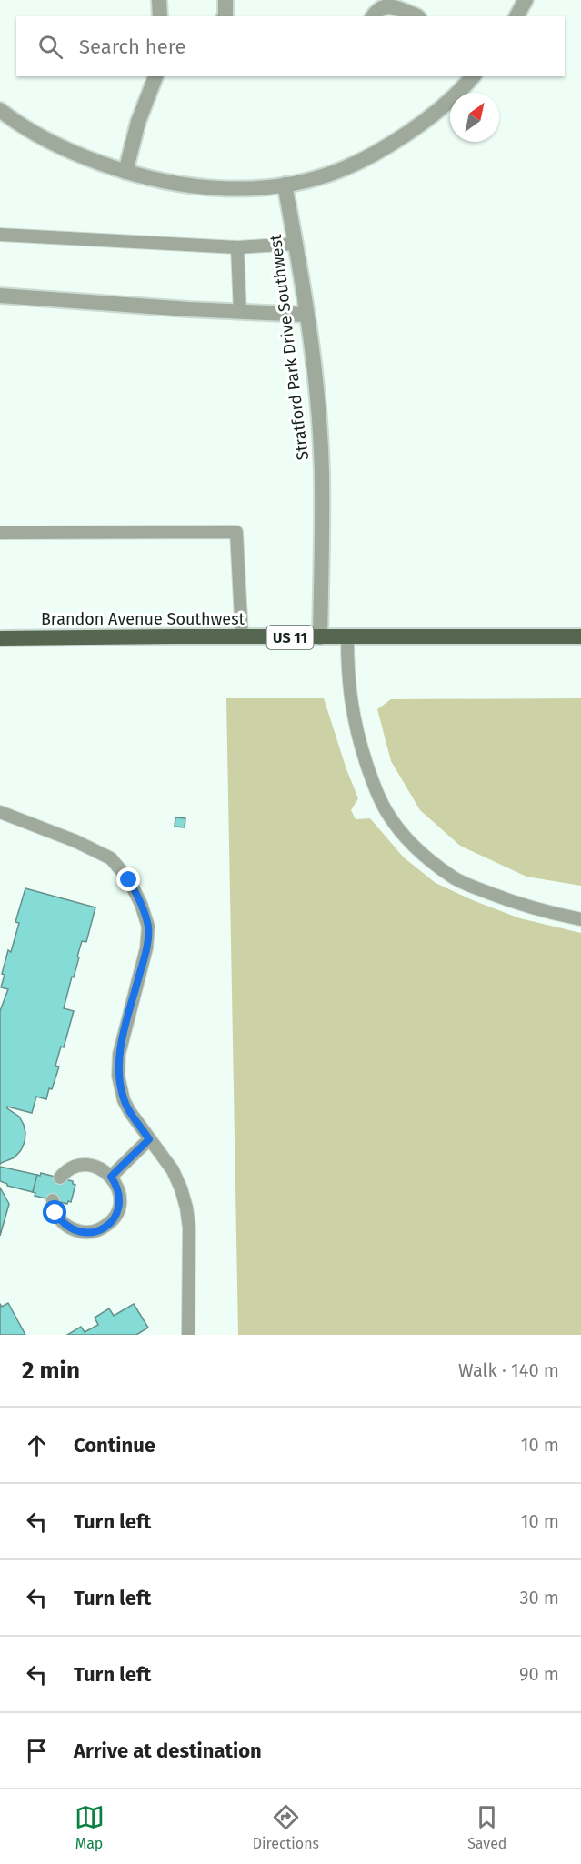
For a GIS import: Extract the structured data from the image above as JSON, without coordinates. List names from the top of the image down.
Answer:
{
  "streets": {
    "main road": ["Brandon Avenue Southwest", "US 11"],
    "street": ["Stratford Park Drive Southwest"]
  },
  "crossings": [
    ["Stratford Park Drive Southwest", "Brandon Avenue Southwest"]
  ],
  "north": "top right",
  "page": {
    "search": "Search here",
    "heading": ["2 min", "Walk · 140 m"],
    "list": [
      ["Continue", "10 m"],
      ["Turn left", "10 m"],
      ["Turn left", "30 m"],
      ["Turn left", "90 m"],
      "Arrive at destination"
    ],
    "nav": ["Map", "Directions", "Saved"]
  }
}
